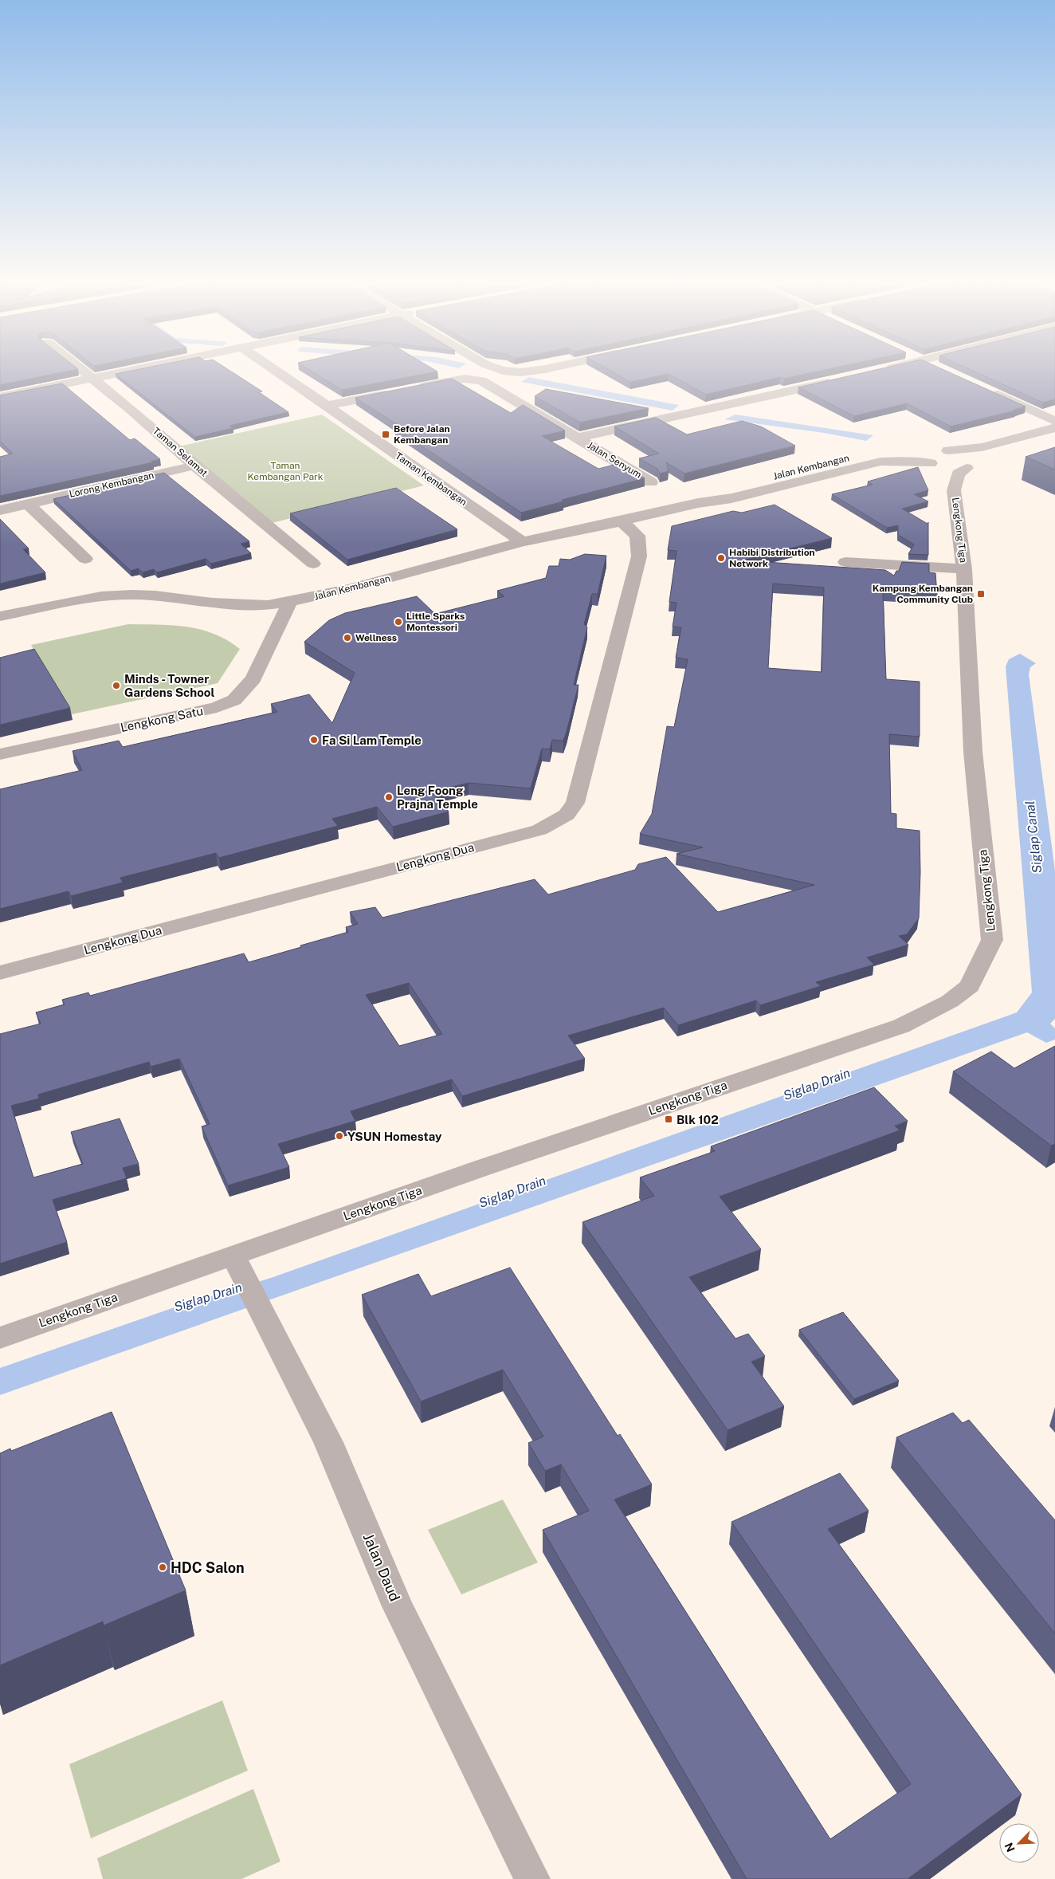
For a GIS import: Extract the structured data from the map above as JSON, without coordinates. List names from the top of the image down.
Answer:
{
  "streets": {
    "street": [
      "Taman Selamat",
      "Jalan Senyum",
      "Jalan Kembangan",
      "Taman Kembangan",
      "Lorong Kembangan",
      "Lengkong Tiga",
      "Lengkong Satu",
      "Lengkong Dua",
      "Jalan Daud"
    ]
  },
  "crossings": [
    ["Taman Selamat", "Lorong Kembangan"],
    ["Jalan Kembangan", "Taman Kembangan"],
    ["Jalan Kembangan", "Lengkong Tiga"],
    ["Jalan Kembangan", "Lengkong Satu"],
    ["Jalan Kembangan", "Lengkong Dua"],
    ["Lengkong Tiga", "Jalan Daud"]
  ],
  "water": ["Siglap Canal", "Siglap Drain"],
  "parks": ["Taman Kembangan Park"],
  "places": {
    "transit": ["Before Jalan Kembangan", "Kampung Kembangan Community Club", "Blk 102"],
    "other": [
      "Habibi Distribution Network",
      "Little Sparks Montessori",
      "Wellness",
      "Minds - Towner Gardens School",
      "Fa Si Lam Temple",
      "Leng Foong Prajna Temple",
      "YSUN Homestay",
      "HDC Salon"
    ]
  },
  "north": "bottom left"
}
